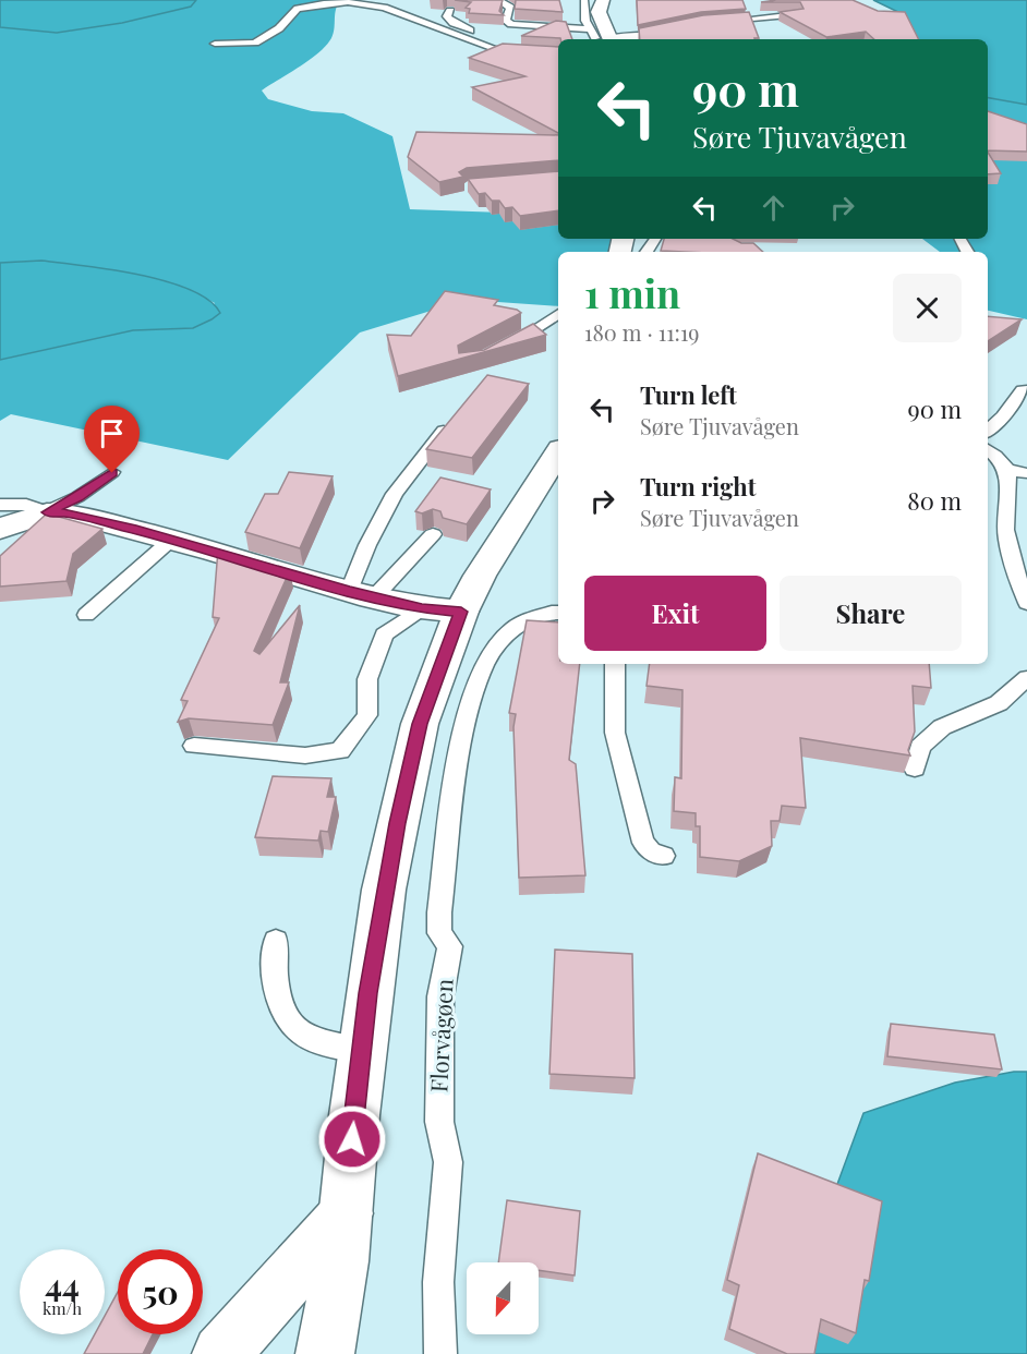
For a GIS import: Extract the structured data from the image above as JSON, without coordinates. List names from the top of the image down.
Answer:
{
  "streets": {
    "lane": ["Florvågøen"]
  },
  "north": "bottom",
  "page": {
    "turn": ["90 m", "Søre Tjuvavågen"],
    "heading": ["1 min", "180 m · 11:19"],
    "list": [
      {
        "name": "Turn left",
        "note": "Søre Tjuvavågen",
        "value": "90 m"
      },
      {
        "name": "Turn right",
        "note": "Søre Tjuvavågen",
        "value": "80 m"
      }
    ],
    "buttons": ["Exit", "Share"],
    "speed": "44 km/h",
    "limit": "50"
  }
}
